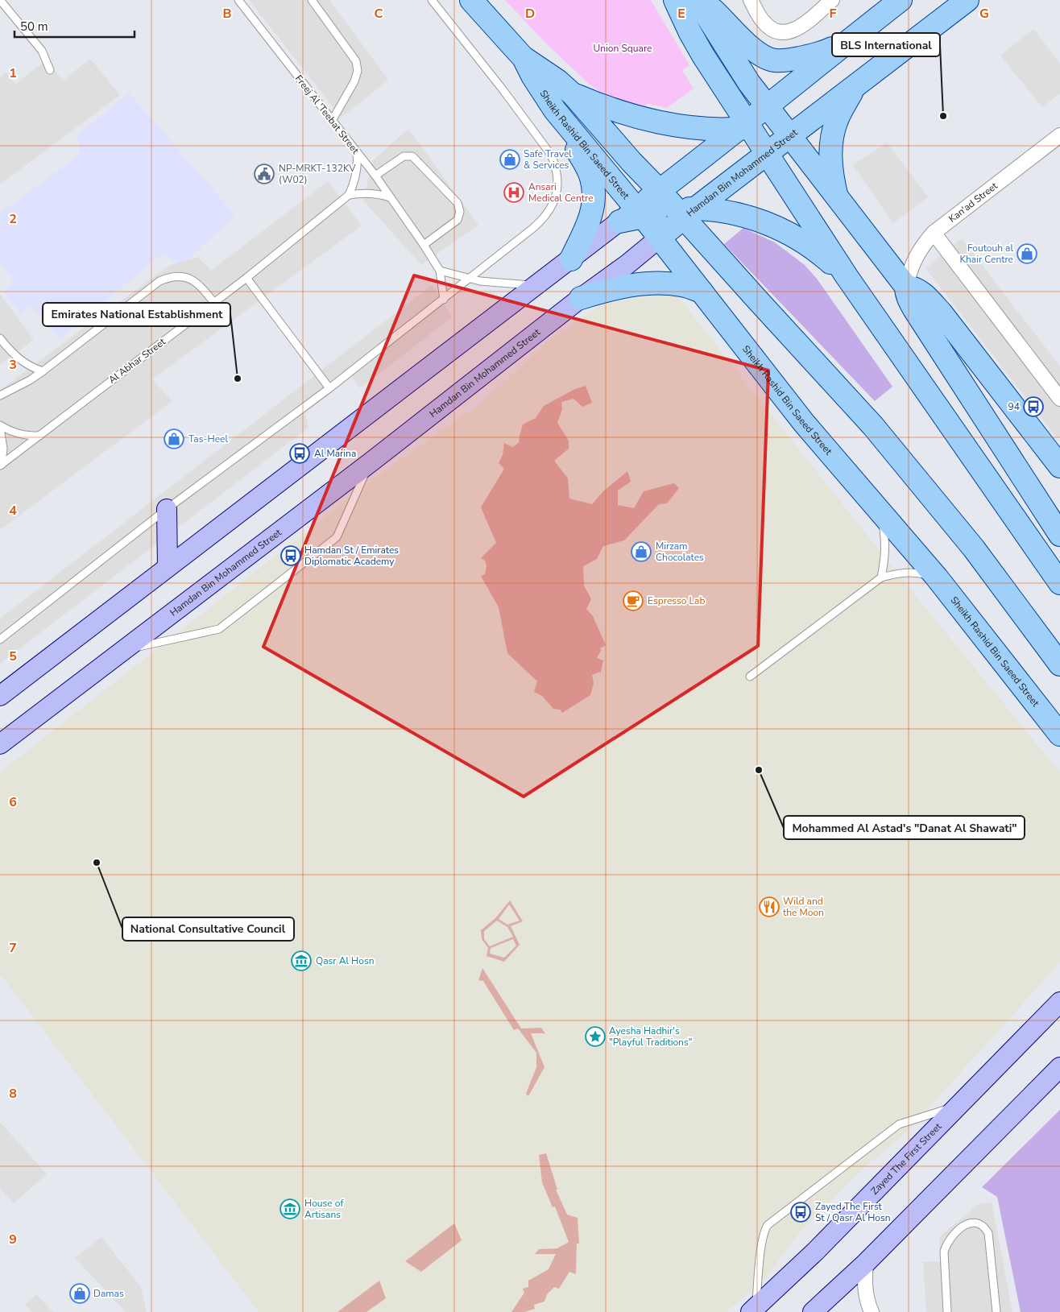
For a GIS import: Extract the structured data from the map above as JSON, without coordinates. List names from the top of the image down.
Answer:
{
  "streets": {
    "main road": ["Sheikh Rashid Bin Saeed Street", "Hamdan Bin Mohammed Street", "Zayed The First Street"],
    "street": ["Kan'ad Street"],
    "lane": ["Freej Al 'Teebat Street", "Al Abhar Street"]
  },
  "crossings": [
    ["Sheikh Rashid Bin Saeed Street", "Hamdan Bin Mohammed Street"]
  ],
  "parks": ["Union Square"],
  "places": {
    "other": [
      "BLS International",
      "Emirates National Establishment",
      "Mohammed Al Astad's \"Danat Al Shawati\"",
      "National Consultative Council"
    ],
    "shop": [
      "Safe Travel & Services",
      "Foutouh al Khair Centre",
      "Tas-Heel",
      "Mirzam Chocolates",
      "Damas"
    ],
    "public building": ["NP-MRKT-132KV (W02)"],
    "hospital": ["Ansari Medical Centre"],
    "bus stop": [
      "94",
      "Al Marina",
      "Hamdan St / Emirates Diplomatic Academy",
      "Zayed The First St / Qasr Al Hosn"
    ],
    "cafe": ["Espresso Lab"],
    "restaurant": ["Wild and the Moon"],
    "museum": ["Qasr Al Hosn", "House of Artisans"],
    "place": ["Ayesha Hadhir's \"Playful Traditions\""]
  },
  "scale_bar": "50 m",
  "grid": {
    "columns": [
      "B",
      "C",
      "D",
      "E",
      "F",
      "G"
    ],
    "rows": [
      "1",
      "2",
      "3",
      "4",
      "5",
      "6",
      "7",
      "8",
      "9"
    ]
  }
}
